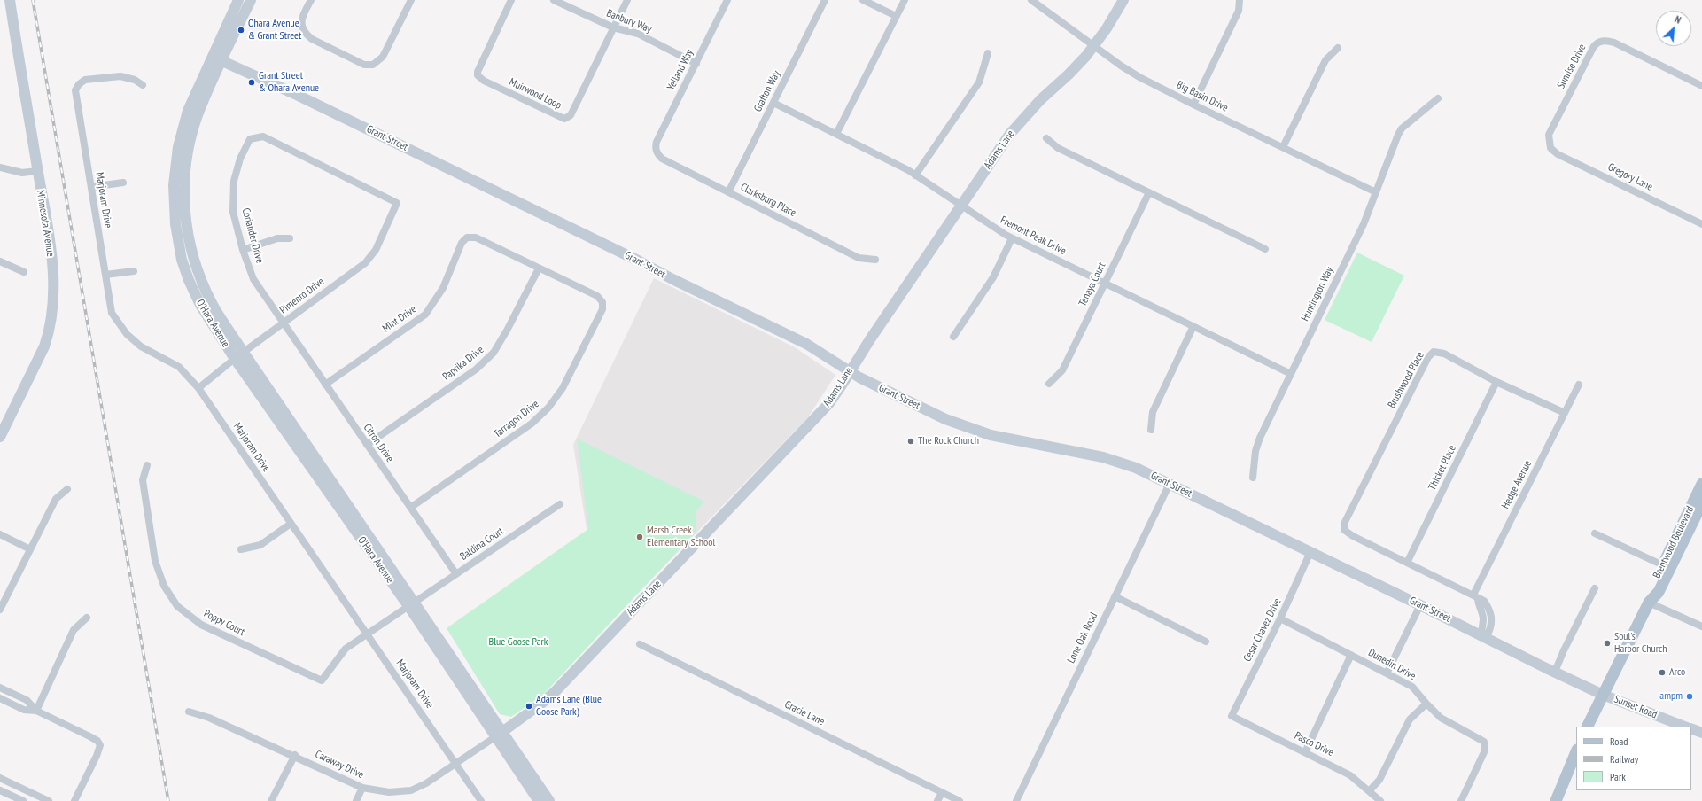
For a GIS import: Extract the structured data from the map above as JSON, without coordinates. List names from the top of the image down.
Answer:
{
  "streets": {
    "main road": ["Brentwood Boulevard"],
    "street": [
      "Banbury Way",
      "Sunrise Drive",
      "Yelland Way",
      "Grafton Way",
      "Muirwood Loop",
      "Big Basin Drive",
      "Grant Street",
      "Adams Lane",
      "Gregory Lane",
      "Marjoram Drive",
      "Clarksburg Place",
      "Minnesota Avenue",
      "Coriander Drive",
      "Fremont Peak Drive",
      "Tenaya Court",
      "Huntington Way",
      "Pimento Drive",
      "Mint Drive",
      "O'Hara Avenue",
      "Paprika Drive",
      "Brushwood Place",
      "Tarragon Drive",
      "Citron Drive",
      "Thicket Place",
      "Hedge Avenue",
      "Baldina Court",
      "Poppy Court",
      "Cesar Chavez Drive",
      "Lone Oak Road",
      "Dunedin Drive",
      "Sunset Road",
      "Gracie Lane",
      "Pasco Drive",
      "Caraway Drive"
    ]
  },
  "crossings": [
    ["Banbury Way", "Yelland Way"],
    ["Banbury Way", "Muirwood Loop"],
    ["Sunrise Drive", "Gregory Lane"],
    ["Yelland Way", "Clarksburg Place"],
    ["Grafton Way", "Clarksburg Place"],
    ["Grafton Way", "Fremont Peak Drive"],
    ["Big Basin Drive", "Adams Lane"],
    ["Big Basin Drive", "Huntington Way"],
    ["Grant Street", "Adams Lane"],
    ["Grant Street", "O'Hara Avenue"],
    ["Grant Street", "Brentwood Boulevard"],
    ["Grant Street", "Cesar Chavez Drive"],
    ["Grant Street", "Lone Oak Road"],
    ["Grant Street", "Sunset Road"],
    ["Adams Lane", "Fremont Peak Drive"],
    ["Adams Lane", "O'Hara Avenue"],
    ["Adams Lane", "Caraway Drive"],
    ["Marjoram Drive", "Pimento Drive"],
    ["Marjoram Drive", "Baldina Court"],
    ["Marjoram Drive", "Caraway Drive"],
    ["Coriander Drive", "Pimento Drive"],
    ["Coriander Drive", "Citron Drive"],
    ["Fremont Peak Drive", "Tenaya Court"],
    ["Fremont Peak Drive", "Huntington Way"],
    ["Pimento Drive", "O'Hara Avenue"],
    ["Pimento Drive", "Citron Drive"],
    ["Mint Drive", "Paprika Drive"],
    ["Mint Drive", "Tarragon Drive"],
    ["Mint Drive", "Citron Drive"],
    ["O'Hara Avenue", "Baldina Court"],
    ["O'Hara Avenue", "Caraway Drive"],
    ["Paprika Drive", "Tarragon Drive"],
    ["Paprika Drive", "Citron Drive"],
    ["Brushwood Place", "Thicket Place"],
    ["Brushwood Place", "Hedge Avenue"],
    ["Tarragon Drive", "Citron Drive"],
    ["Citron Drive", "Baldina Court"],
    ["Brentwood Boulevard", "Sunset Road"],
    ["Baldina Court", "Poppy Court"],
    ["Cesar Chavez Drive", "Dunedin Drive"],
    ["Cesar Chavez Drive", "Pasco Drive"]
  ],
  "parks": ["Blue Goose Park"],
  "places": [
    "Ohara Avenue & Grant Street",
    "Grant Street & Ohara Avenue",
    "The Rock Church",
    "Marsh Creek Elementary School",
    "Soul's Harbor Church",
    "Arco",
    "ampm",
    "Adams Lane (Blue Goose Park)"
  ],
  "legend": ["Road", "Railway", "Park"],
  "north": "top right"
}
